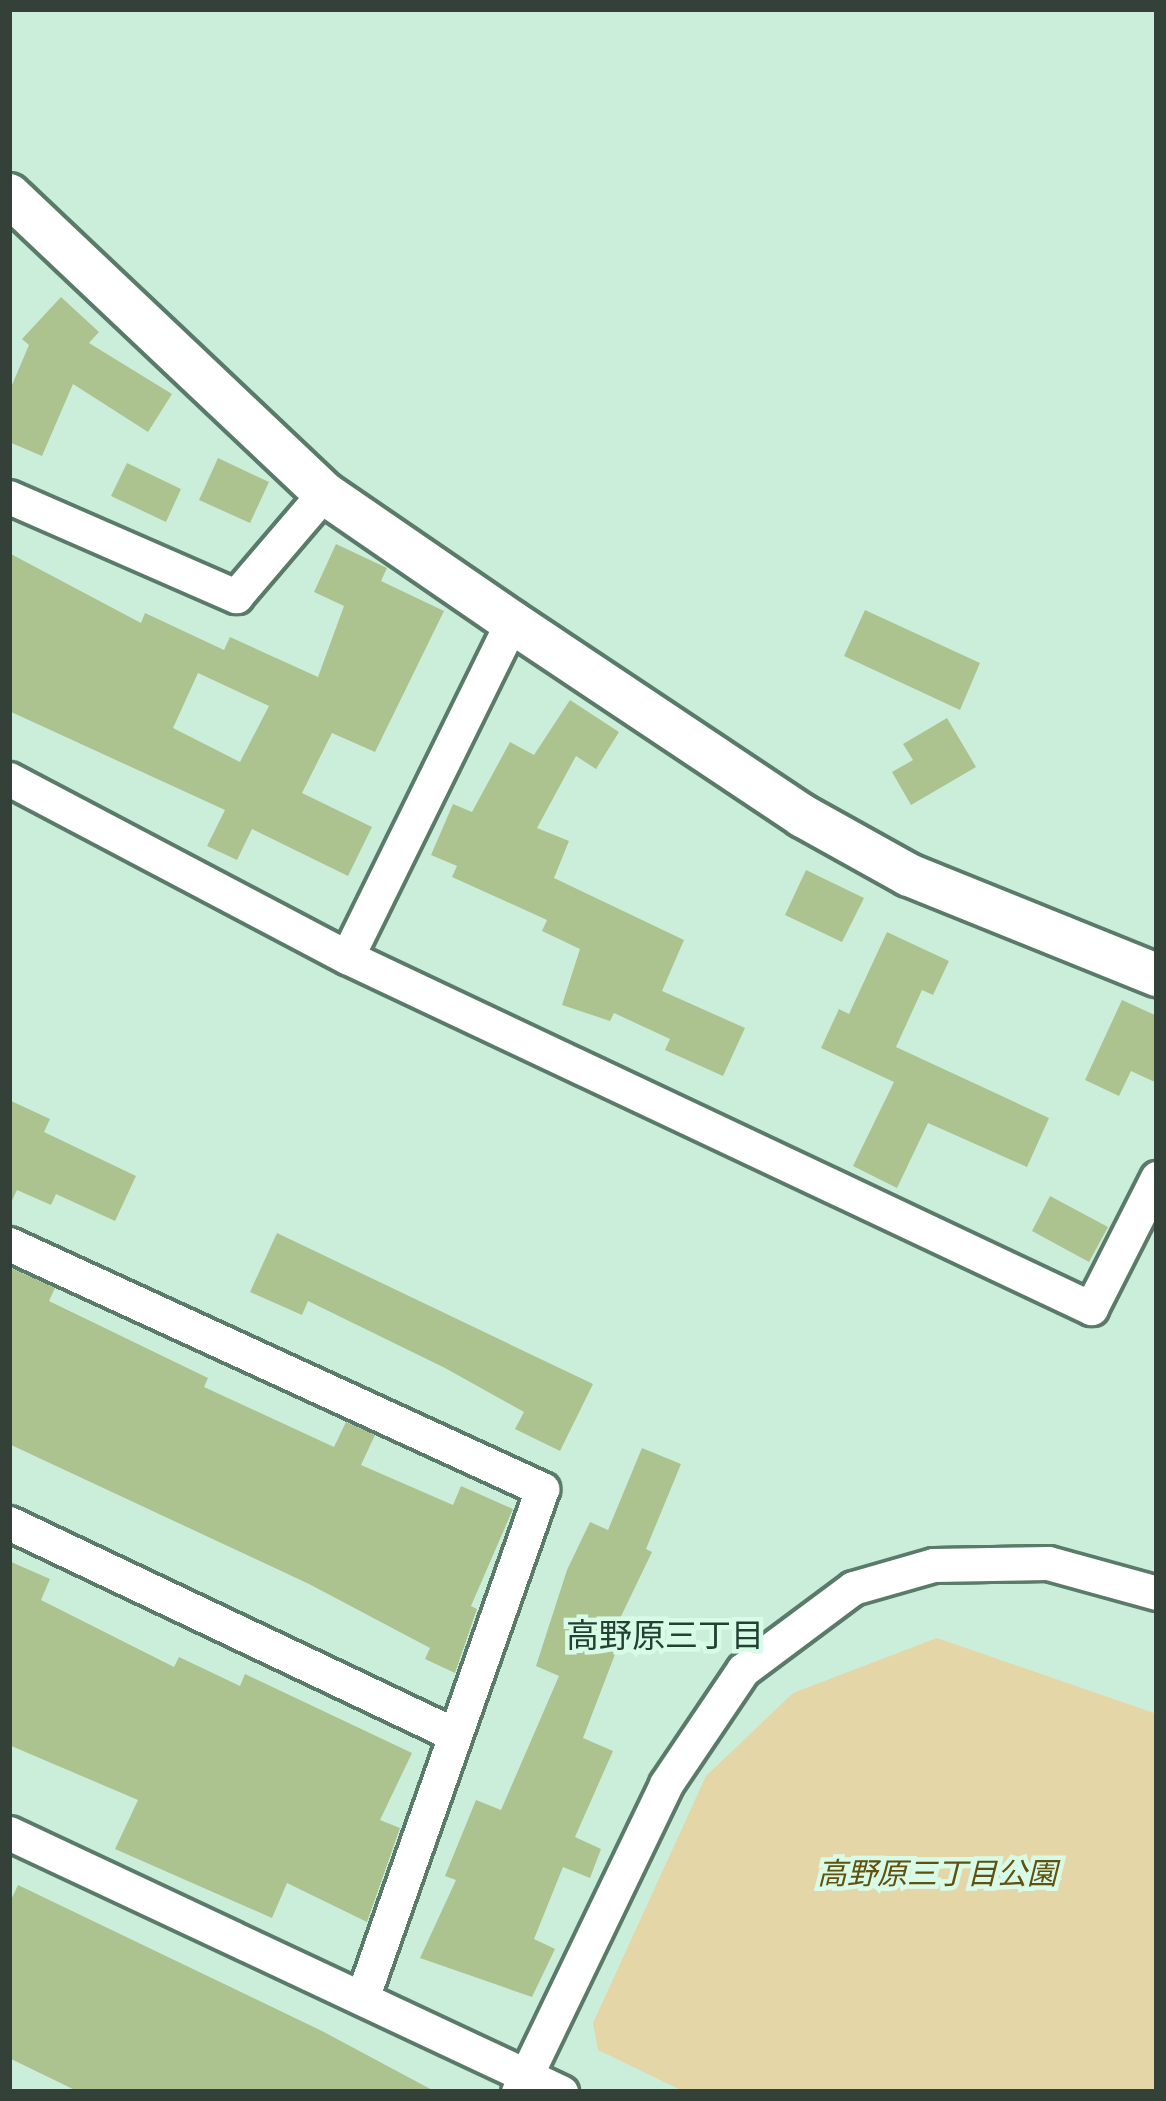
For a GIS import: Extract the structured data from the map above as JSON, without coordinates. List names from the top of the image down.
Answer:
{
  "districts": ["高野原三丁目"],
  "parks": ["高野原三丁目公園"]
}
